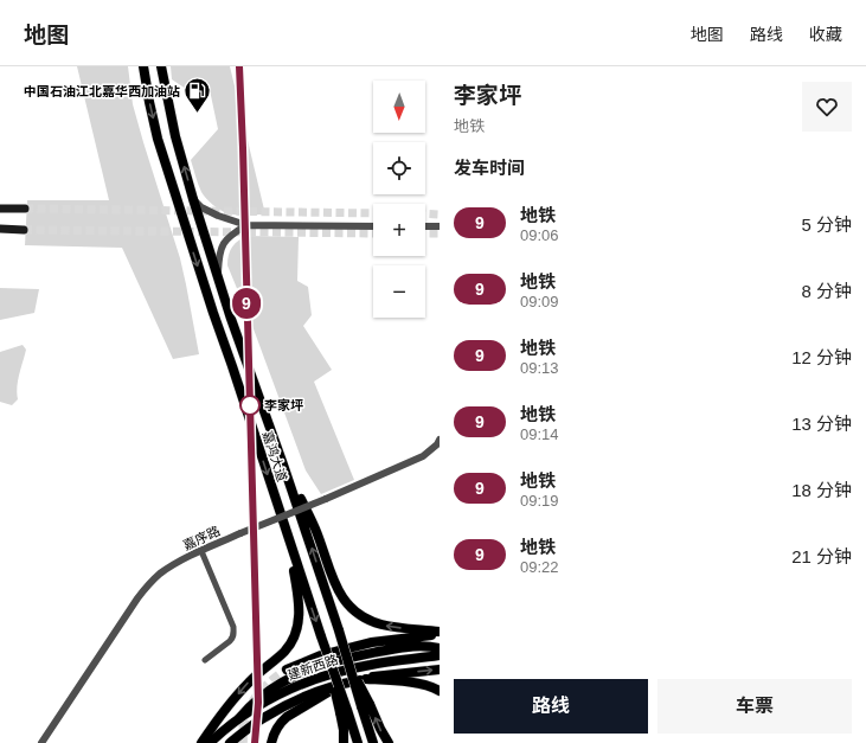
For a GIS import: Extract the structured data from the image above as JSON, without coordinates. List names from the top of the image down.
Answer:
{
  "streets": {
    "main road": ["嘉鸿大道", "建新西路"],
    "street": ["嘉序路"]
  },
  "places": {
    "fuel station": ["中国石油江北嘉华西加油站"],
    "other": ["李家坪"]
  },
  "lines": ["metro line 9"],
  "north": "bottom",
  "page": {
    "header": "地图",
    "nav": ["地图", "路线", "收藏"],
    "on_map": "9",
    "heading": [
      ["李家坪", "地铁"],
      "发车时间"
    ],
    "map_buttons": ["+", "−"],
    "list": [
      {
        "mark": "9",
        "name": "地铁",
        "note": "09:06",
        "value": "5 分钟"
      },
      {
        "mark": "9",
        "name": "地铁",
        "note": "09:09",
        "value": "8 分钟"
      },
      {
        "mark": "9",
        "name": "地铁",
        "note": "09:13",
        "value": "12 分钟"
      },
      {
        "mark": "9",
        "name": "地铁",
        "note": "09:14",
        "value": "13 分钟"
      },
      {
        "mark": "9",
        "name": "地铁",
        "note": "09:19",
        "value": "18 分钟"
      },
      {
        "mark": "9",
        "name": "地铁",
        "note": "09:22",
        "value": "21 分钟"
      }
    ],
    "buttons": ["路线", "车票"]
  }
}
